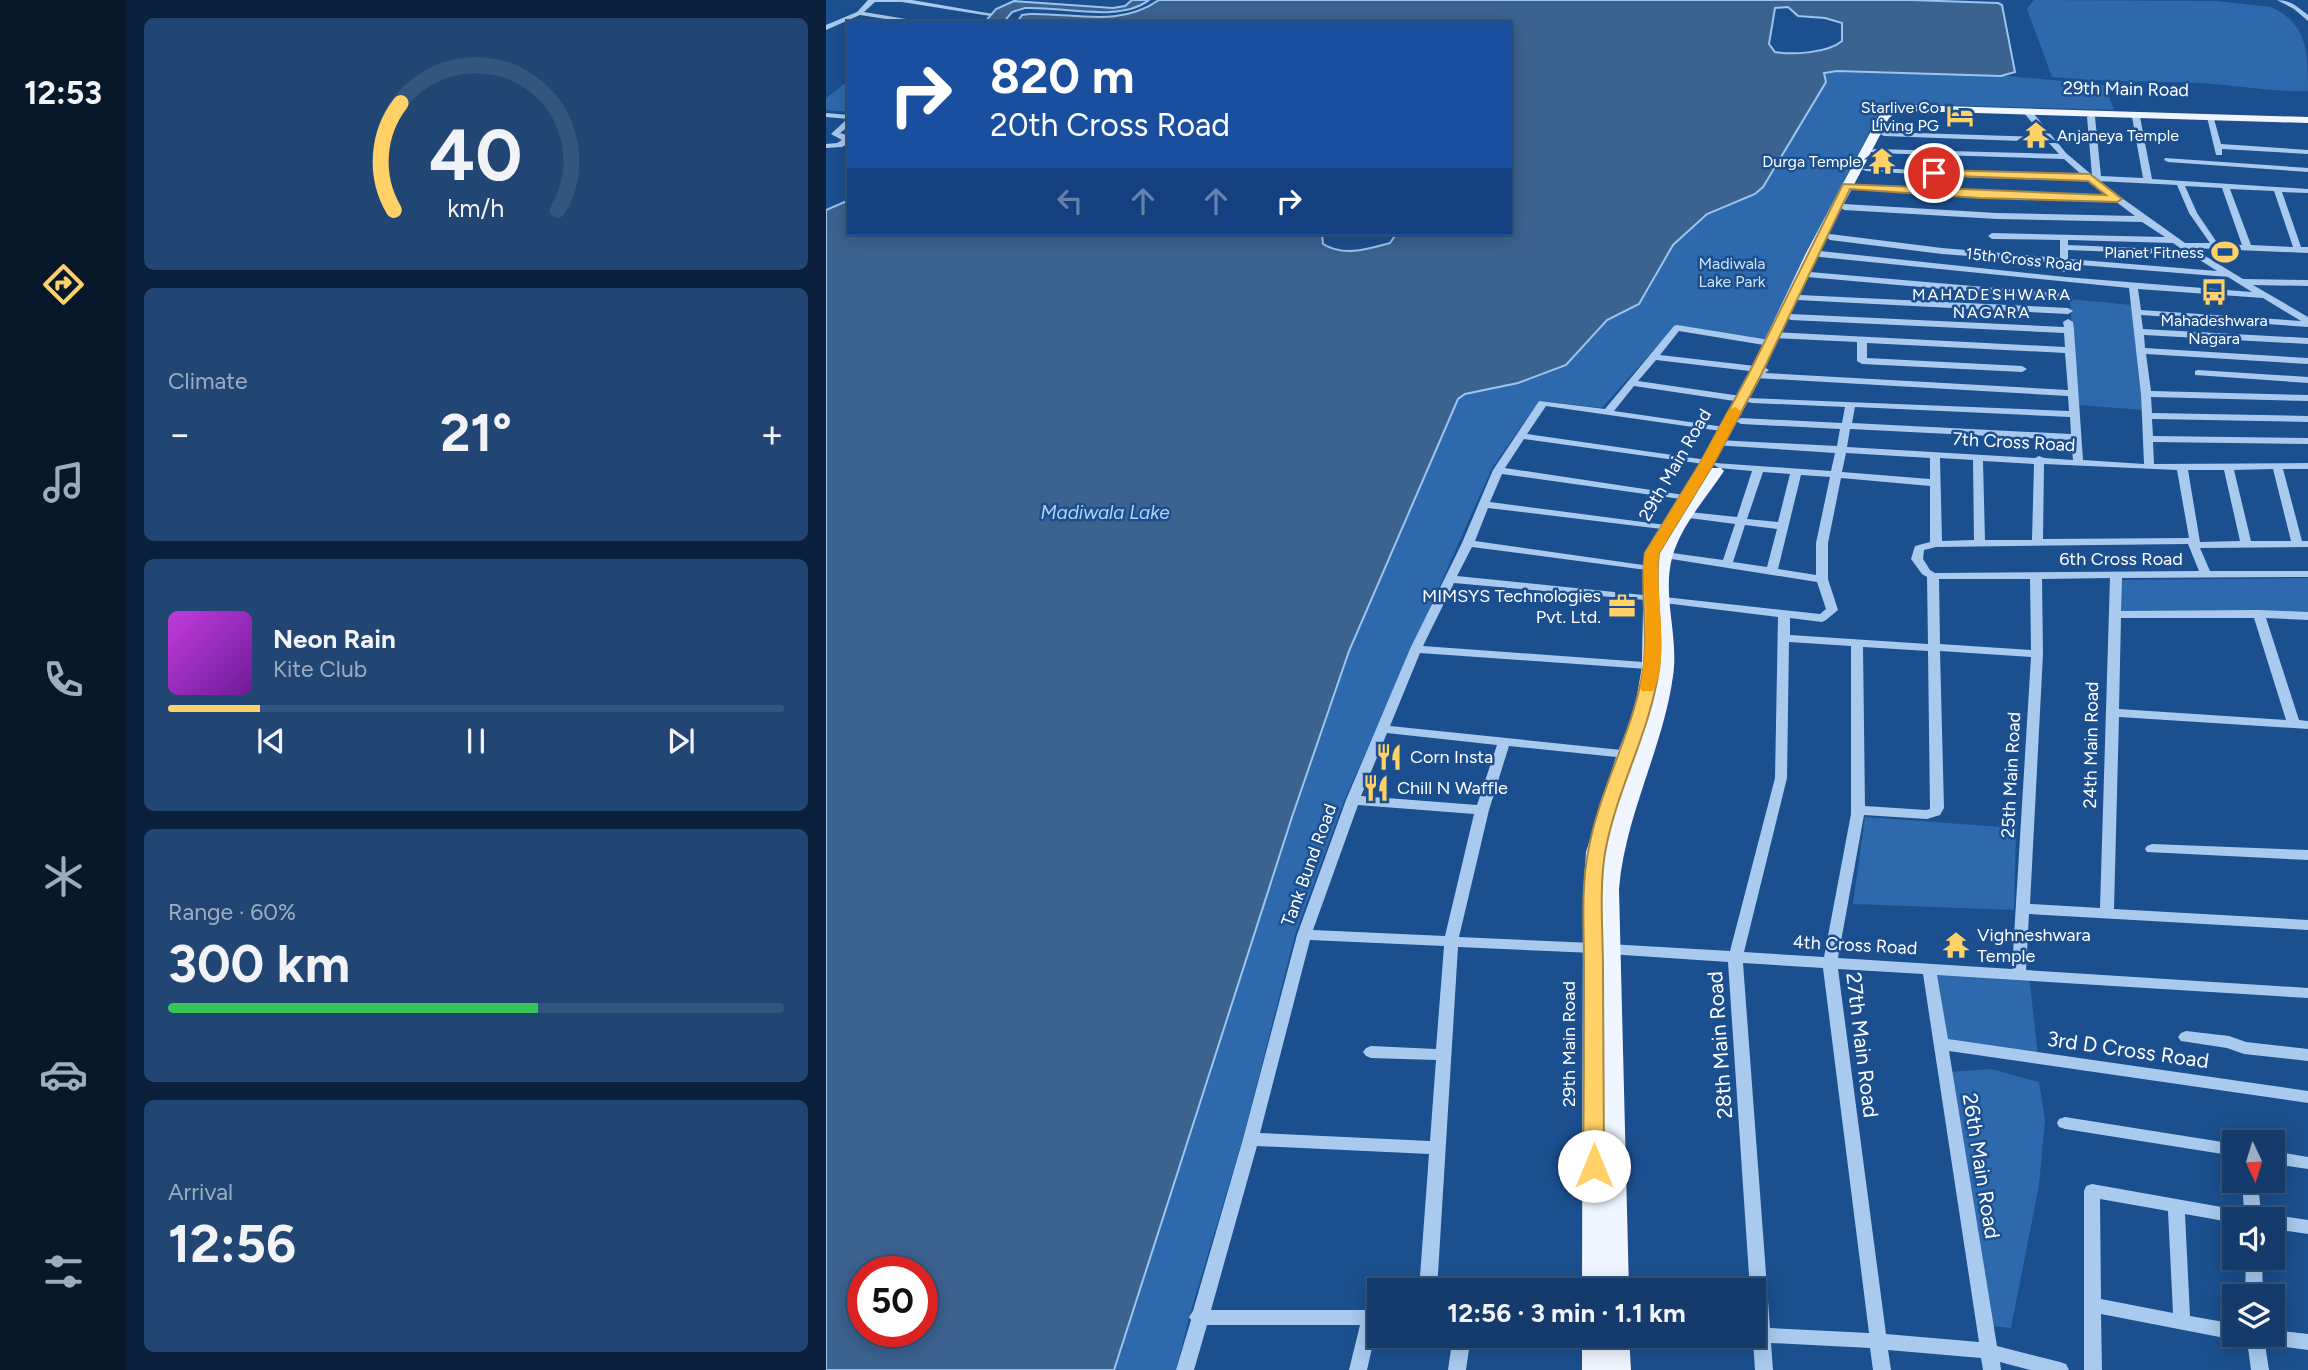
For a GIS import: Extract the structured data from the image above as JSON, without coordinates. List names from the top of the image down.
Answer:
{
  "streets": {
    "main road": ["29th Main Road"],
    "street": [
      "15th Cross Road",
      "7th Cross Road",
      "6th Cross Road",
      "24th Main Road",
      "25th Main Road",
      "Tank Bund Road",
      "4th Cross Road",
      "28th Main Road",
      "27th Main Road",
      "3rd D Cross Road",
      "26th Main Road"
    ]
  },
  "crossings": [
    ["29th Main Road", "15th Cross Road"],
    ["29th Main Road", "7th Cross Road"],
    ["29th Main Road", "4th Cross Road"],
    ["7th Cross Road", "Tank Bund Road"],
    ["6th Cross Road", "24th Main Road"],
    ["6th Cross Road", "25th Main Road"],
    ["25th Main Road", "4th Cross Road"],
    ["Tank Bund Road", "4th Cross Road"],
    ["4th Cross Road", "28th Main Road"],
    ["4th Cross Road", "27th Main Road"],
    ["4th Cross Road", "26th Main Road"],
    ["3rd D Cross Road", "26th Main Road"]
  ],
  "districts": ["MAHADESHWARA NAGARA"],
  "water": ["Madiwala Lake"],
  "parks": ["Madiwala Lake Park"],
  "places": {
    "hotel": ["Starlive Co Living PG"],
    "temple": ["Anjaneya Temple", "Durga Temple", "Vighneshwara Temple"],
    "sports": ["Planet Fitness"],
    "bus stop": ["Mahadeshwara Nagara"],
    "office": ["MIMSYS Technologies Pvt. Ltd."],
    "restaurant": ["Corn Insta", "Chill N Waffle"]
  },
  "north": "bottom",
  "page": {
    "tabs": "12:53",
    "turn": ["820 m", "20th Cross Road"],
    "tile": [
      "Climate",
      ["Range · 60%", "300 km"],
      ["Arrival", "12:56"]
    ],
    "heat": ["−", "21°", "+"],
    "song": ["Neon Rain", "Kite Club"],
    "limit": "50",
    "trip": "12:56 · 3 min · 1.1 km",
    "gauge": ["40", "km/h"]
  }
}
